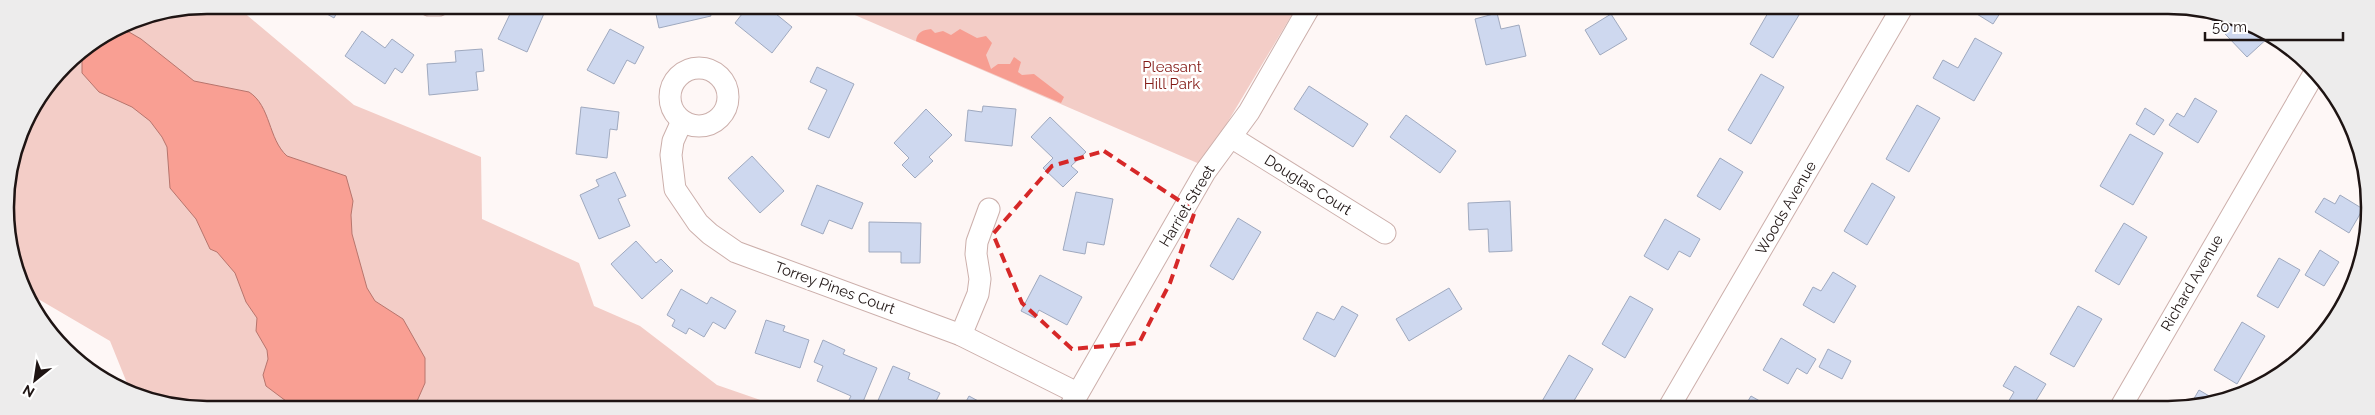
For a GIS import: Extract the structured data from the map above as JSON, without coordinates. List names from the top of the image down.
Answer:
{
  "streets": {
    "street": [
      "Douglas Court",
      "Harriet Street",
      "Woods Avenue",
      "Richard Avenue",
      "Torrey Pines Court"
    ]
  },
  "crossings": [
    ["Douglas Court", "Harriet Street"],
    ["Harriet Street", "Torrey Pines Court"]
  ],
  "parks": ["Pleasant Hill Park"],
  "scale_bar": "50 m",
  "north": "bottom left"
}
